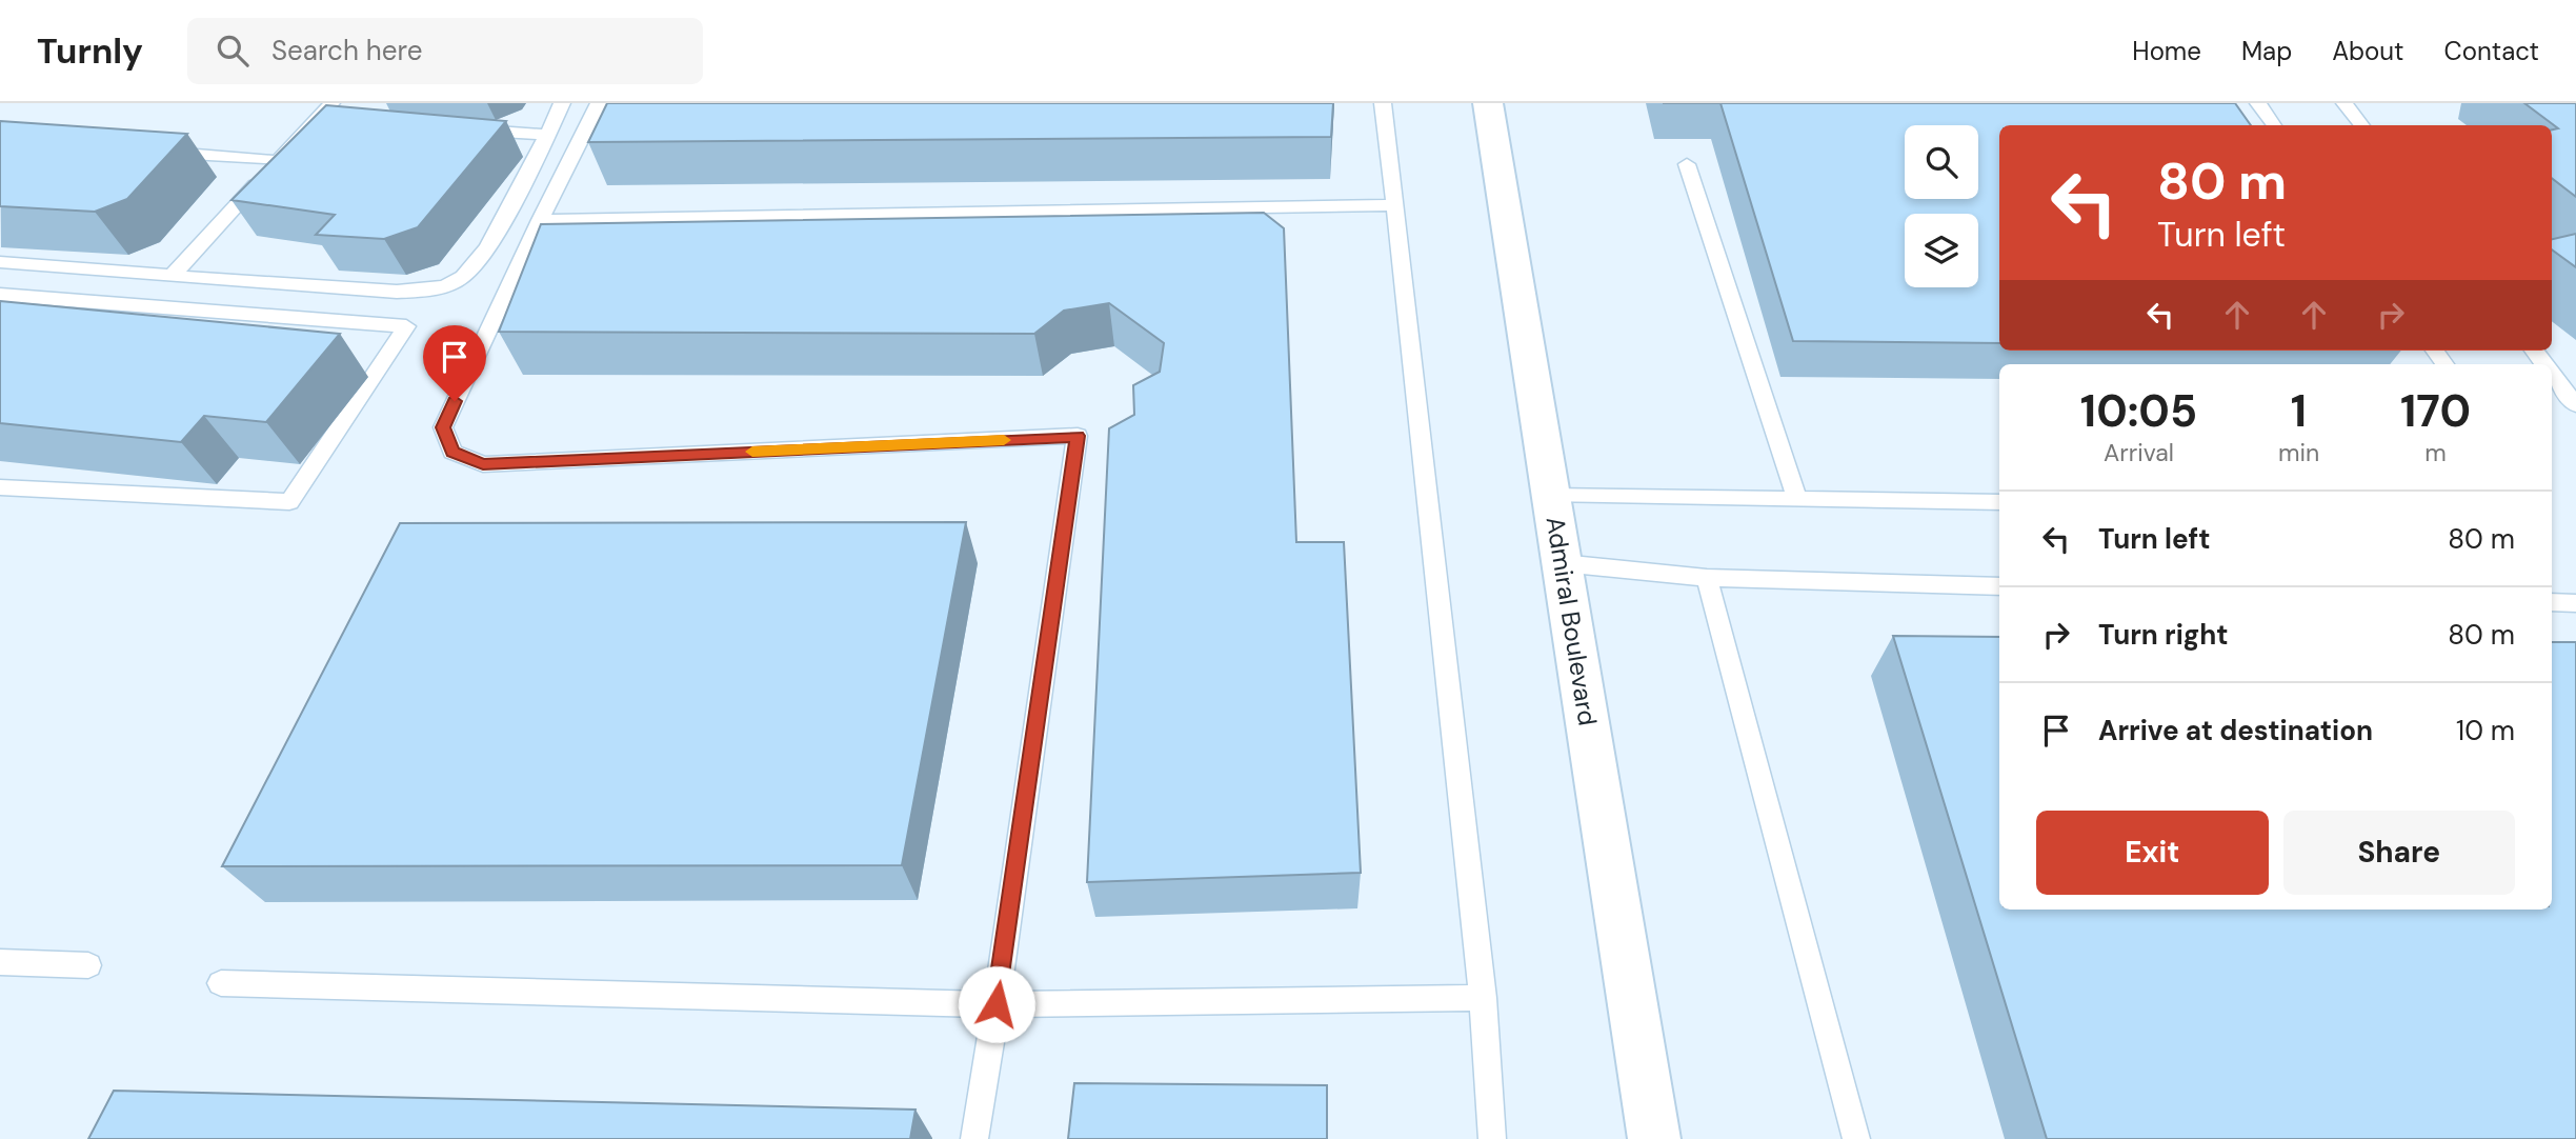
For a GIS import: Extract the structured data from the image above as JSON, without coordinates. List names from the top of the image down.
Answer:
{
  "streets": {
    "street": ["Admiral Boulevard"]
  },
  "page": {
    "header": "Turnly",
    "search": "Search here",
    "nav": [
      "Home",
      "Map",
      "About",
      "Contact"
    ],
    "turn": ["80 m", "Turn left"],
    "eta": [
      "10:05",
      "Arrival",
      "1",
      "min",
      "170",
      "m"
    ],
    "list": [
      {
        "name": "Turn left",
        "value": "80 m"
      },
      {
        "name": "Turn right",
        "value": "80 m"
      },
      {
        "name": "Arrive at destination",
        "value": "10 m"
      }
    ],
    "buttons": ["Exit", "Share"]
  }
}
